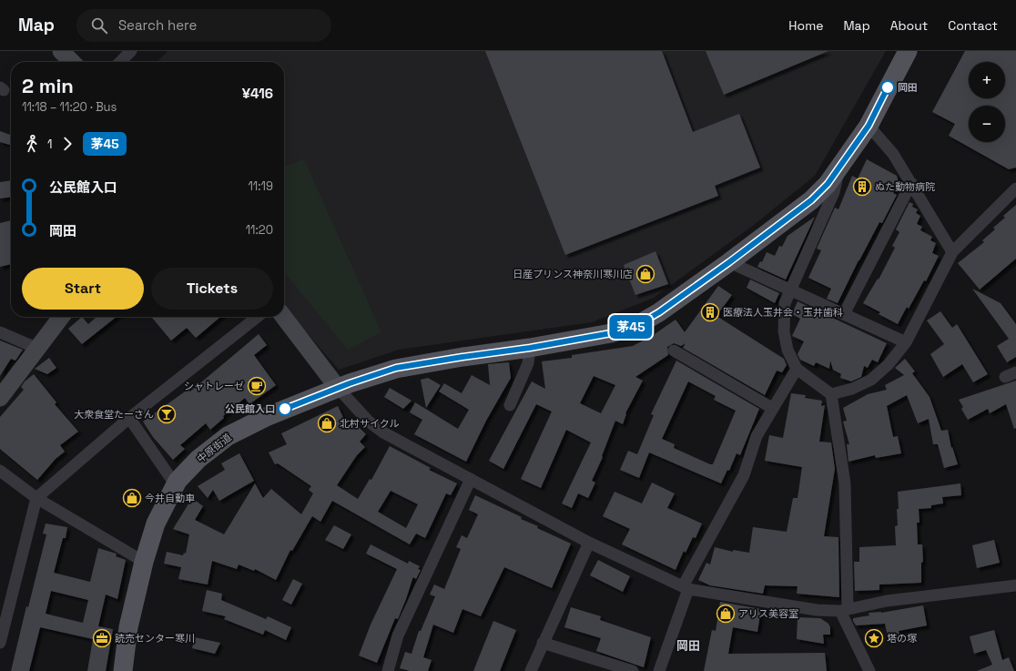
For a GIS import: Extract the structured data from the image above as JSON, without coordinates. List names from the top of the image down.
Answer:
{
  "streets": {
    "main road": ["中原街道"]
  },
  "districts": ["岡田"],
  "places": {
    "other": ["岡田", "公民館入口"],
    "building": ["ぬた動物病院", "医療法人玉井会・玉井歯科"],
    "shop": [
      "日産プリンス神奈川寒川店",
      "北村サイクル",
      "今井自動車",
      "アリス美容室"
    ],
    "cafe": ["シャトレーゼ"],
    "bar": ["大衆食堂たーさん"],
    "office": ["読売センター寒川"],
    "place": ["塔の塚"]
  },
  "lines": ["bus line 茅45"],
  "page": {
    "header": "Map",
    "search": "Search here",
    "nav": [
      "Home",
      "Map",
      "About",
      "Contact"
    ],
    "on_map": "茅45",
    "map_buttons": ["+", "−"],
    "heading": ["2 min", "11:18 – 11:20 · Bus", "¥416"],
    "legs": ["1", "茅45"],
    "list": [
      {
        "name": "公民館入口",
        "value": "11:19"
      },
      {
        "name": "岡田",
        "value": "11:20"
      }
    ],
    "buttons": ["Start", "Tickets"]
  }
}
